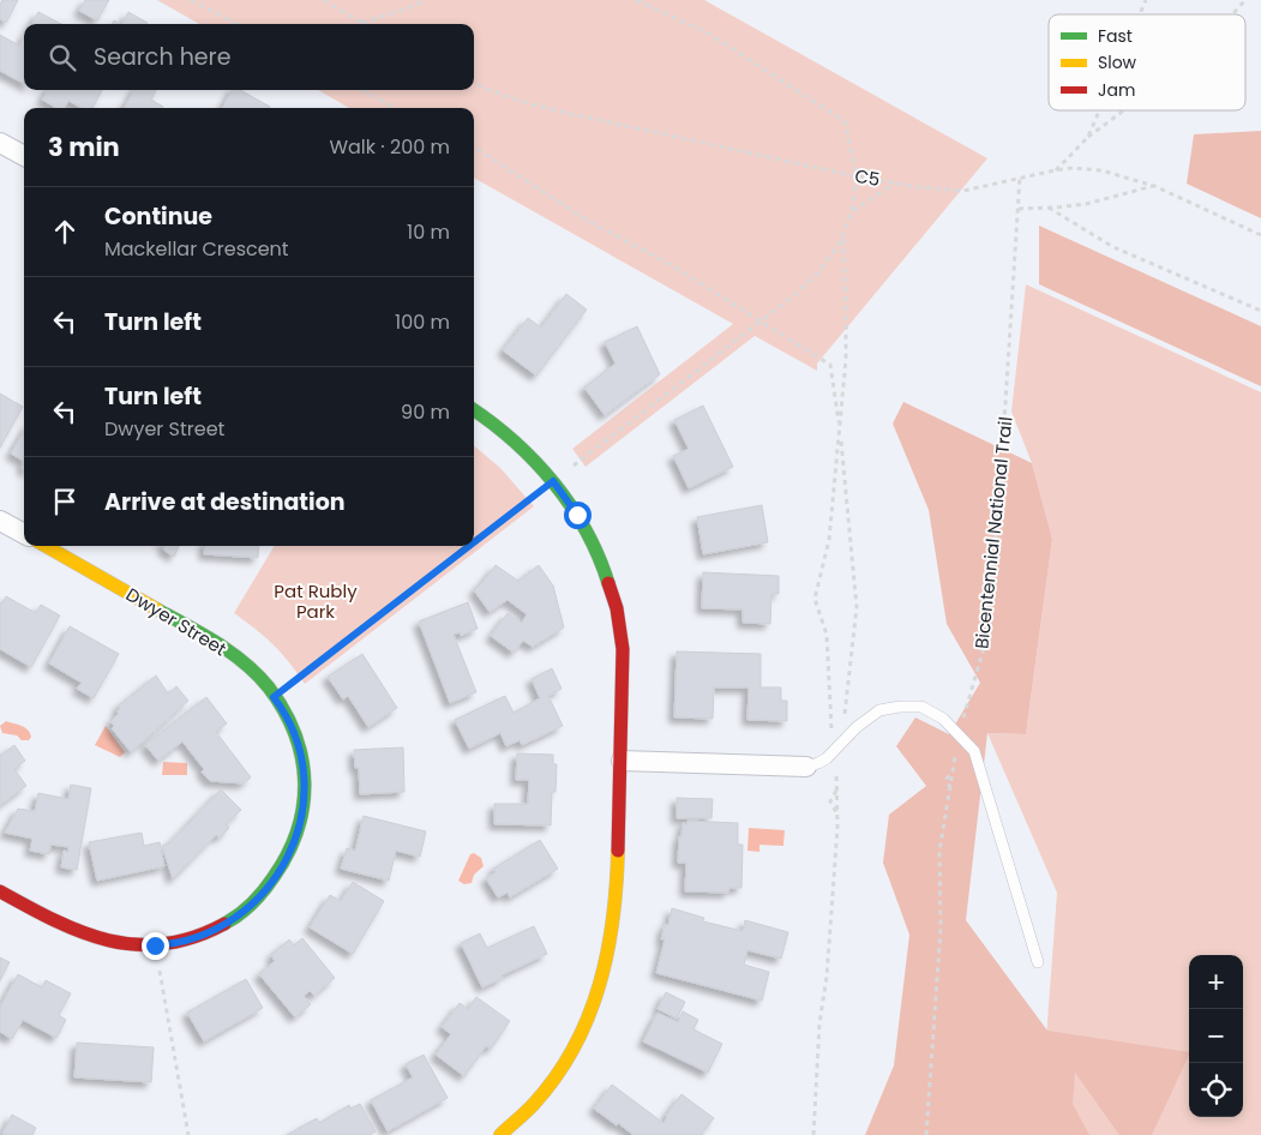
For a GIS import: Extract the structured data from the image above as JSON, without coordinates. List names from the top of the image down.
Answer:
{
  "streets": {
    "street": ["Dwyer Street"],
    "path": ["C5", "Bicentennial National Trail"]
  },
  "crossings": [
    ["C5", "Bicentennial National Trail"]
  ],
  "parks": ["Pat Rubly Park"],
  "legend": ["Fast", "Slow", "Jam"],
  "page": {
    "search": "Search here",
    "heading": ["3 min", "Walk · 200 m"],
    "list": [
      ["Continue", "Mackellar Crescent", "10 m"],
      ["Turn left", "100 m"],
      ["Turn left", "Dwyer Street", "90 m"],
      "Arrive at destination"
    ],
    "map_buttons": ["+", "−"]
  }
}
